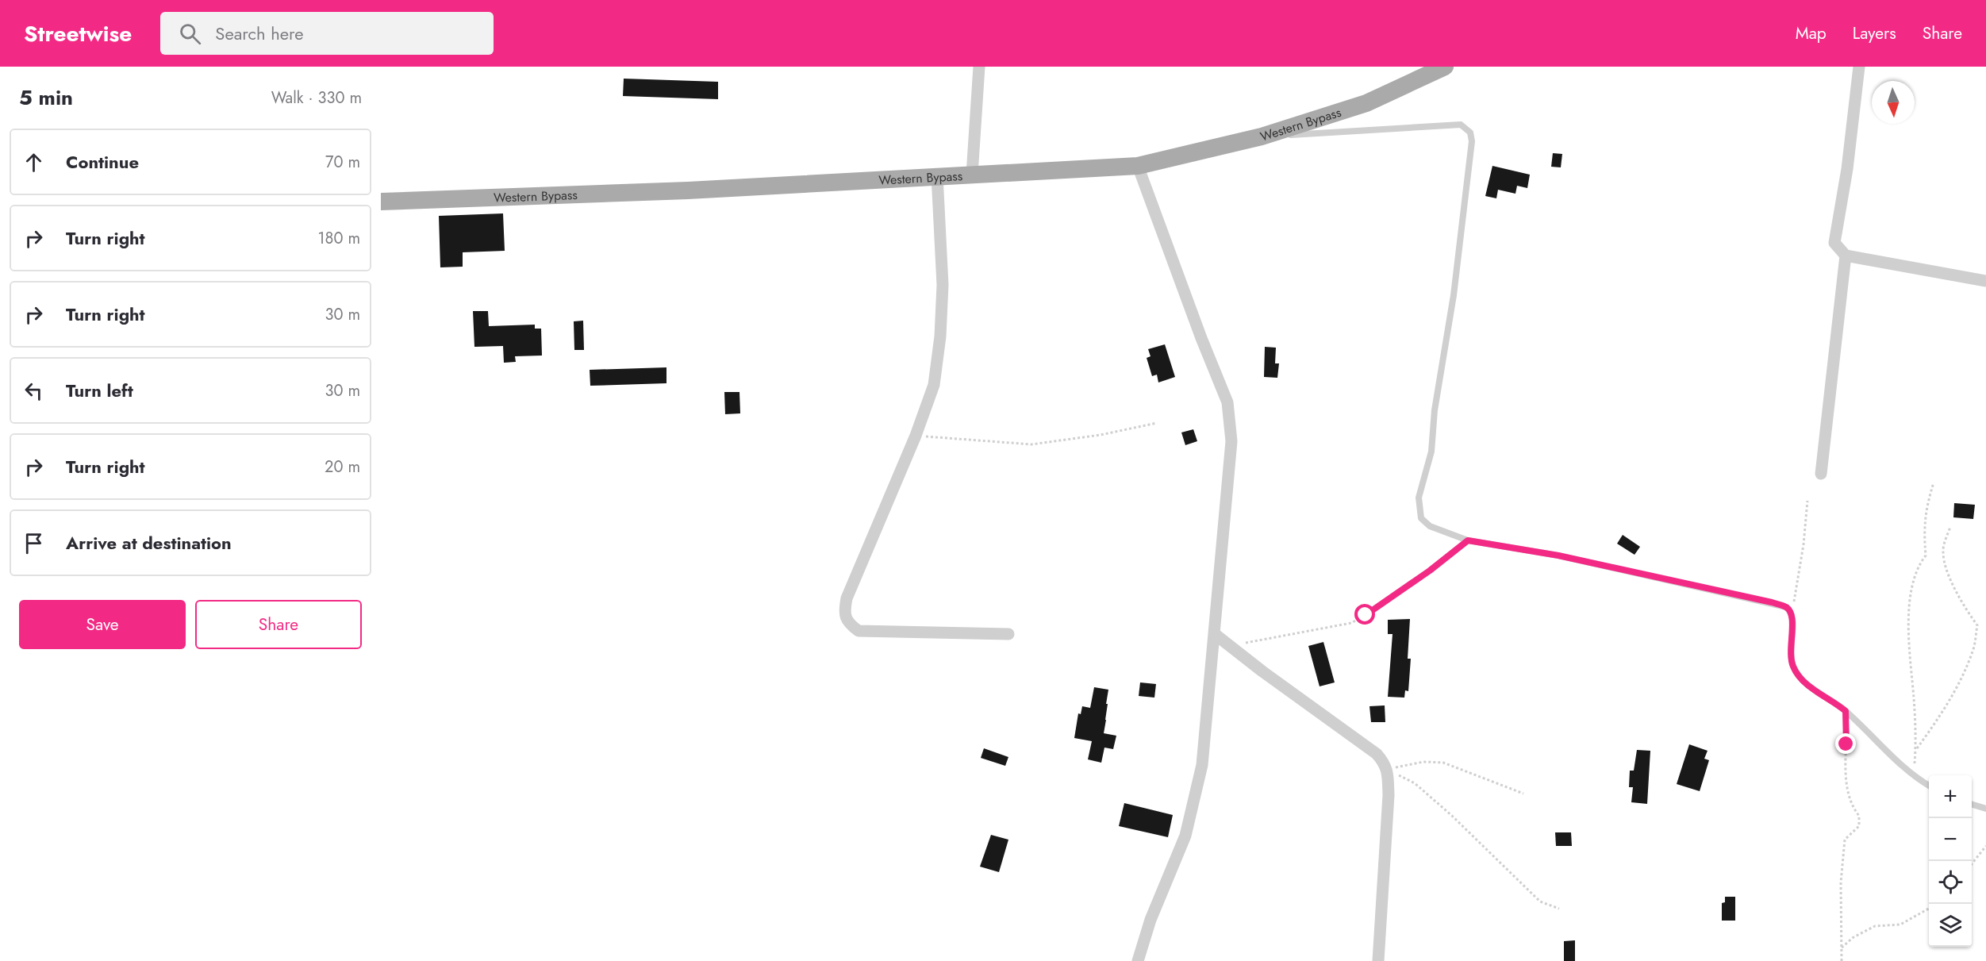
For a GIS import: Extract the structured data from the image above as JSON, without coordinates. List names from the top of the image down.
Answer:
{
  "streets": {
    "main road": ["Western Bypass"]
  },
  "north": "bottom",
  "page": {
    "header": "Streetwise",
    "search": "Search here",
    "nav": ["Map", "Layers", "Share"],
    "heading": ["5 min", "Walk · 330 m"],
    "list": [
      ["Continue", "70 m"],
      ["Turn right", "180 m"],
      ["Turn right", "30 m"],
      ["Turn left", "30 m"],
      ["Turn right", "20 m"],
      "Arrive at destination"
    ],
    "buttons": ["Save", "Share"],
    "map_buttons": ["+", "−"]
  }
}
